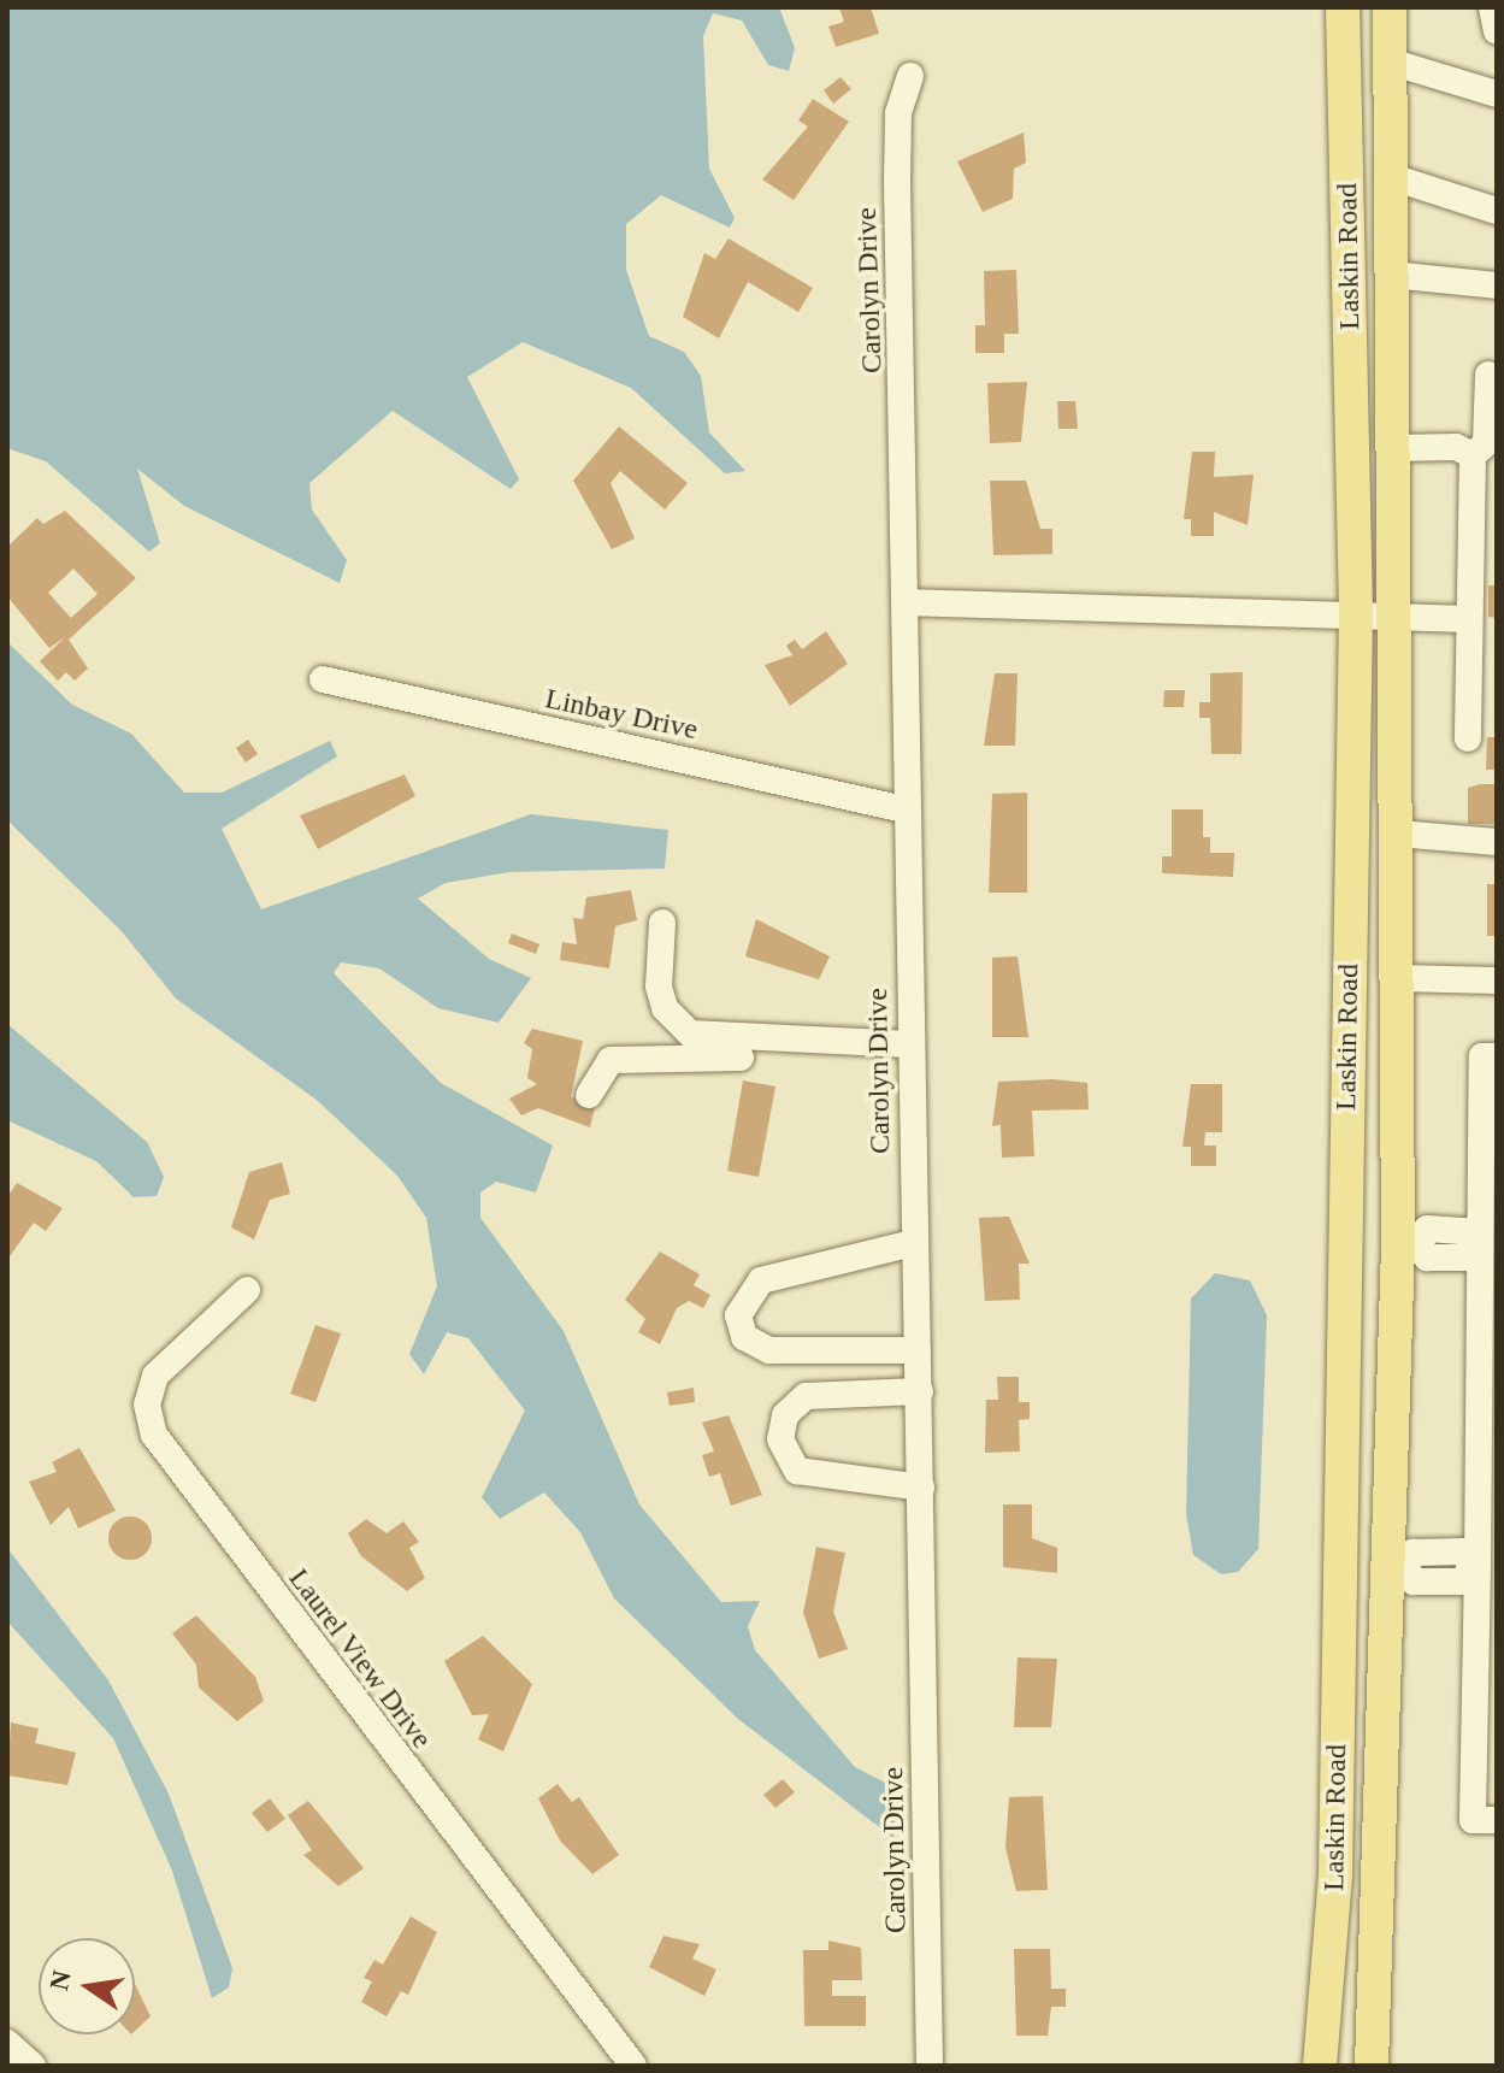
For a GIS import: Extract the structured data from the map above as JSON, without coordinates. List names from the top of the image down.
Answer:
{
  "streets": {
    "main road": ["Laskin Road"],
    "street": ["Carolyn Drive", "Linbay Drive", "Laurel View Drive"]
  },
  "crossings": [
    ["Carolyn Drive", "Linbay Drive"]
  ],
  "north": "left"
}
